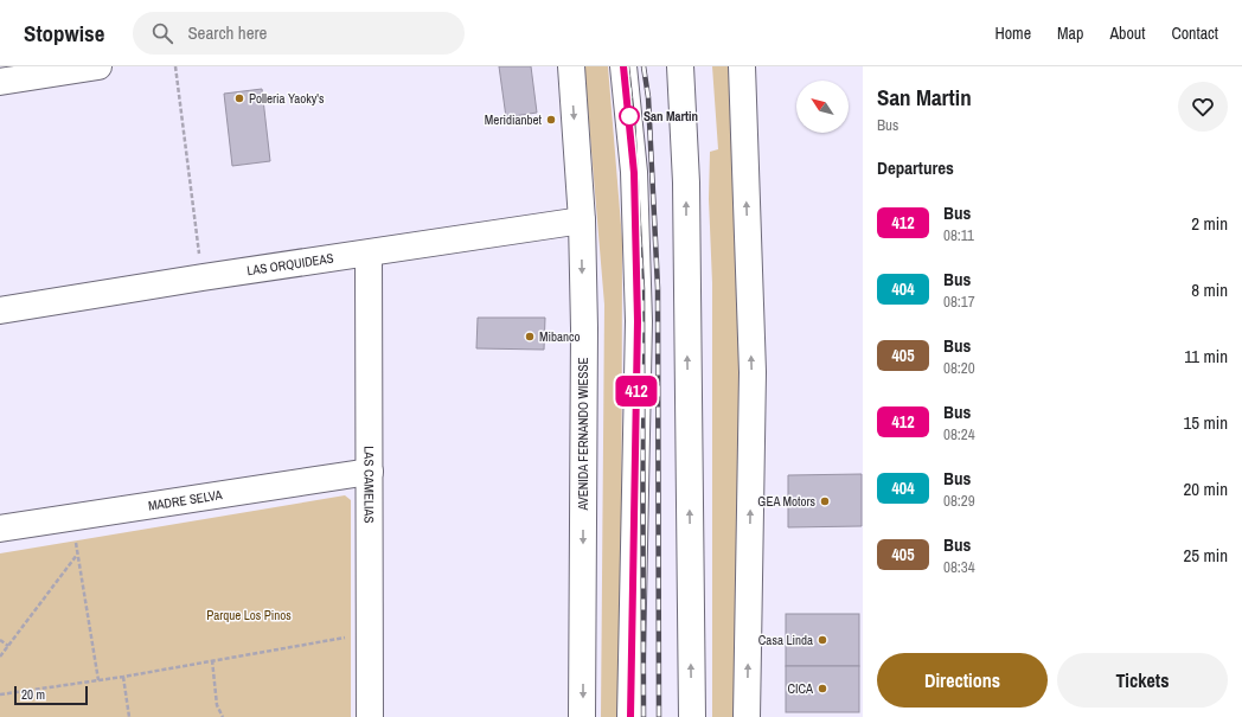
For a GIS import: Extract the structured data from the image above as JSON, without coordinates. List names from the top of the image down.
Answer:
{
  "streets": {
    "main road": [
      "LAS ORQUIDEAS",
      "AVENIDA FERNANDO WIESSE",
      "LAS CAMELIAS",
      "MADRE SELVA"
    ]
  },
  "crossings": [
    ["LAS ORQUIDEAS", "AVENIDA FERNANDO WIESSE"],
    ["LAS ORQUIDEAS", "LAS CAMELIAS"],
    ["LAS CAMELIAS", "MADRE SELVA"]
  ],
  "parks": ["Parque Los Pinos"],
  "places": [
    "Polleria Yaoky's",
    "San Martin",
    "Meridianbet",
    "Mibanco",
    "GEA Motors",
    "Casa Linda",
    "CICA"
  ],
  "lines": ["bus line 412"],
  "scale_bar": "20 m",
  "north": "top left",
  "page": {
    "header": "Stopwise",
    "search": "Search here",
    "nav": [
      "Home",
      "Map",
      "About",
      "Contact"
    ],
    "on_map": "412",
    "heading": [
      ["San Martin", "Bus"],
      "Departures"
    ],
    "list": [
      {
        "mark": "412",
        "name": "Bus",
        "note": "08:11",
        "value": "2 min"
      },
      {
        "mark": "404",
        "name": "Bus",
        "note": "08:17",
        "value": "8 min"
      },
      {
        "mark": "405",
        "name": "Bus",
        "note": "08:20",
        "value": "11 min"
      },
      {
        "mark": "412",
        "name": "Bus",
        "note": "08:24",
        "value": "15 min"
      },
      {
        "mark": "404",
        "name": "Bus",
        "note": "08:29",
        "value": "20 min"
      },
      {
        "mark": "405",
        "name": "Bus",
        "note": "08:34",
        "value": "25 min"
      }
    ],
    "buttons": ["Directions", "Tickets"],
    "scale": "20 m"
  }
}
